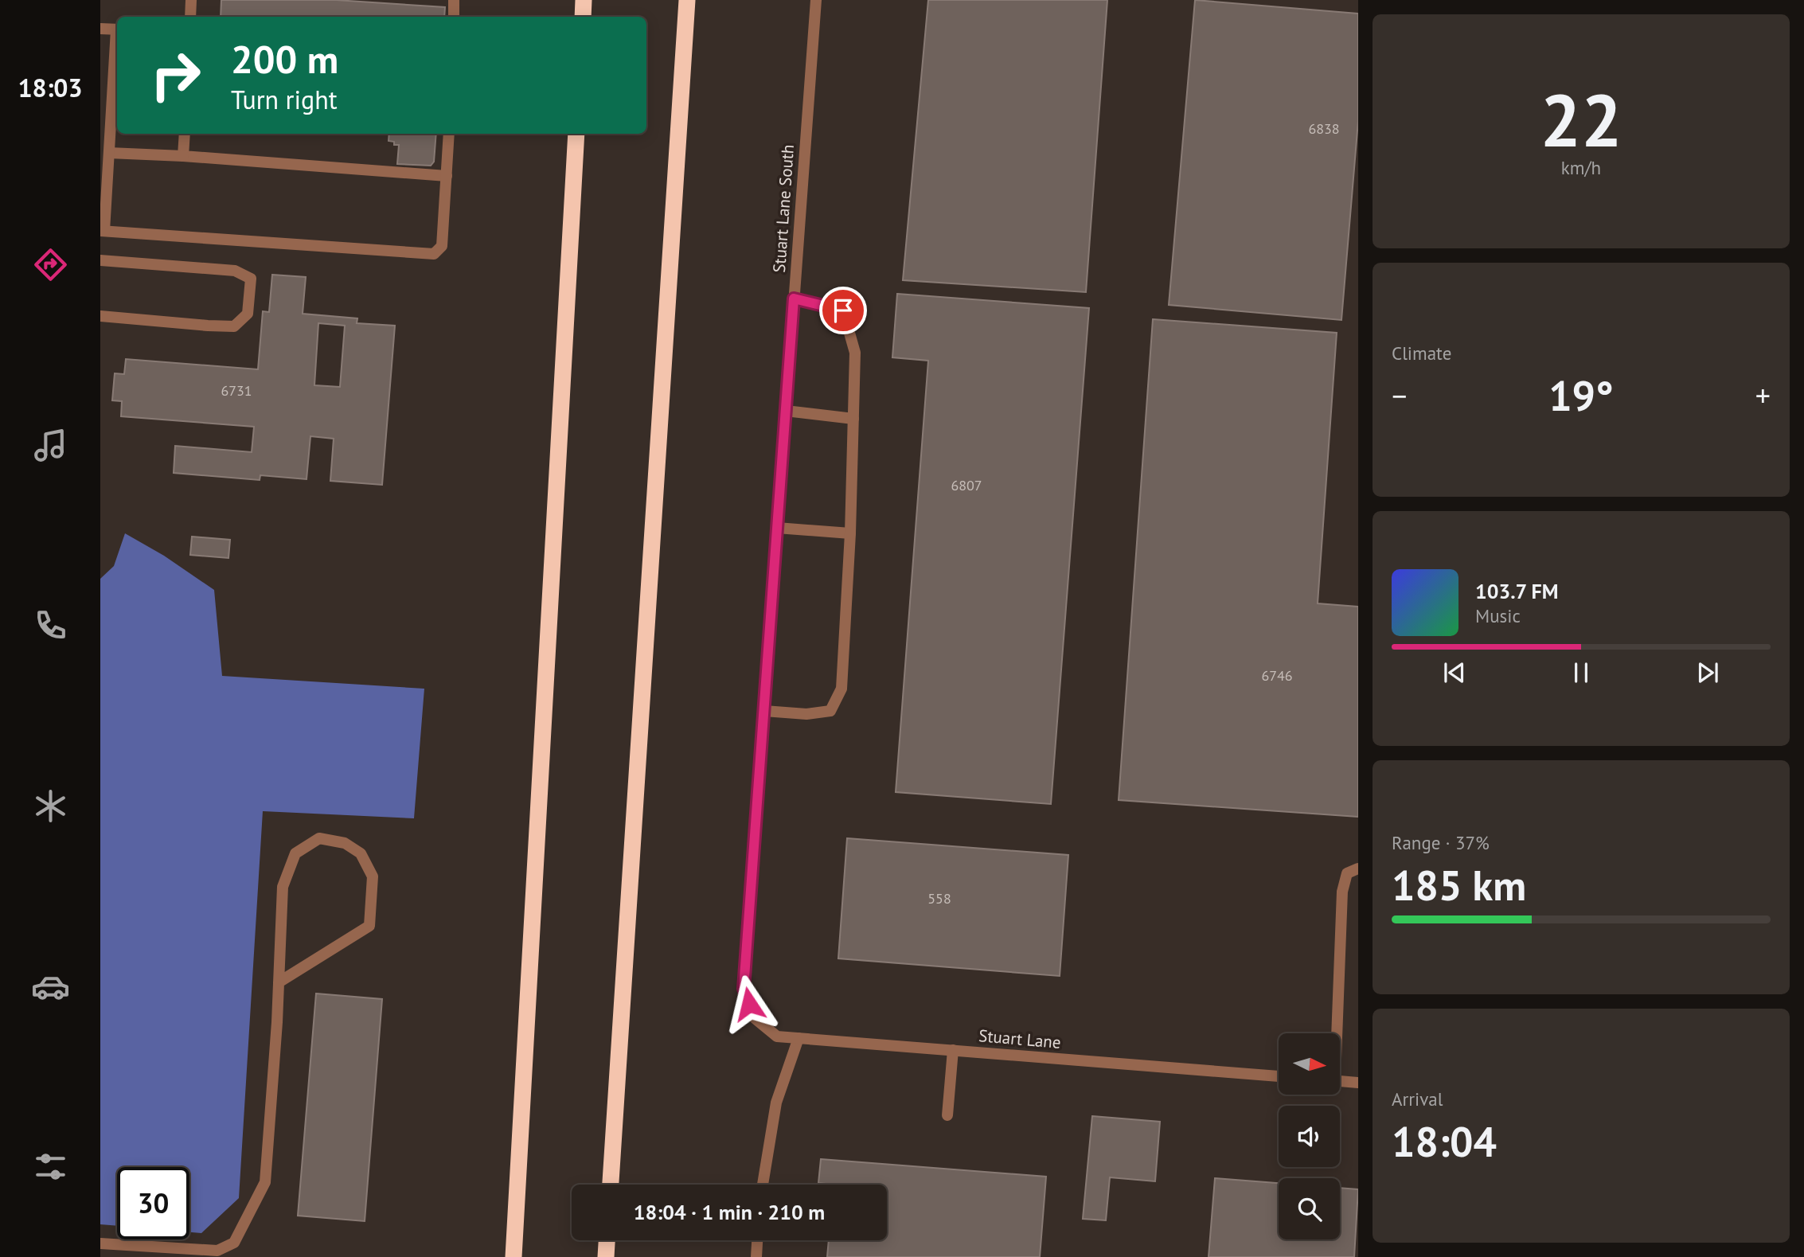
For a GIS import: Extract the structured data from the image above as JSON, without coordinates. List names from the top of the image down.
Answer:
{
  "streets": {
    "street": ["Stuart Lane South", "Stuart Lane"]
  },
  "crossings": [
    ["Stuart Lane South", "Stuart Lane"]
  ],
  "house_numbers": [
    "6838",
    "6731",
    "6807",
    "6746",
    "558"
  ],
  "north": "right",
  "page": {
    "tabs": "18:03",
    "tile": [
      ["22", "km/h"],
      "Climate",
      ["Range · 37%", "185 km"],
      ["Arrival", "18:04"]
    ],
    "turn": ["200 m", "Turn right"],
    "heat": ["−", "19°", "+"],
    "song": ["103.7 FM", "Music"],
    "limit": "30",
    "trip": "18:04 · 1 min · 210 m"
  }
}
